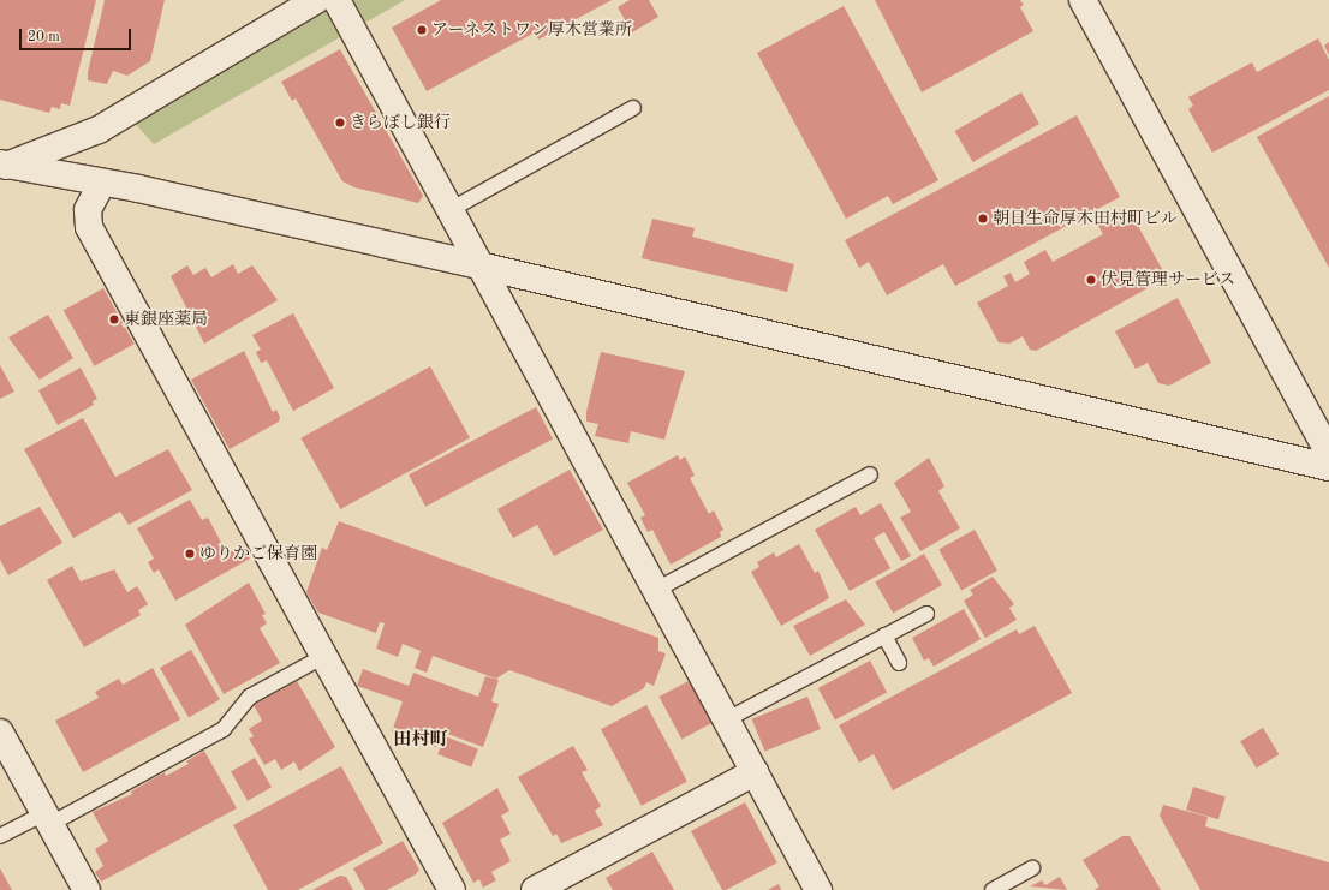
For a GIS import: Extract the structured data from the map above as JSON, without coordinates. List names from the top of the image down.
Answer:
{
  "districts": ["田村町"],
  "places": [
    "アーネストワン厚木営業所",
    "きらぼし銀行",
    "朝日生命厚木田村町ビル",
    "伏見管理サービス",
    "東銀座薬局",
    "ゆりかご保育園"
  ],
  "scale_bar": "20 m"
}
